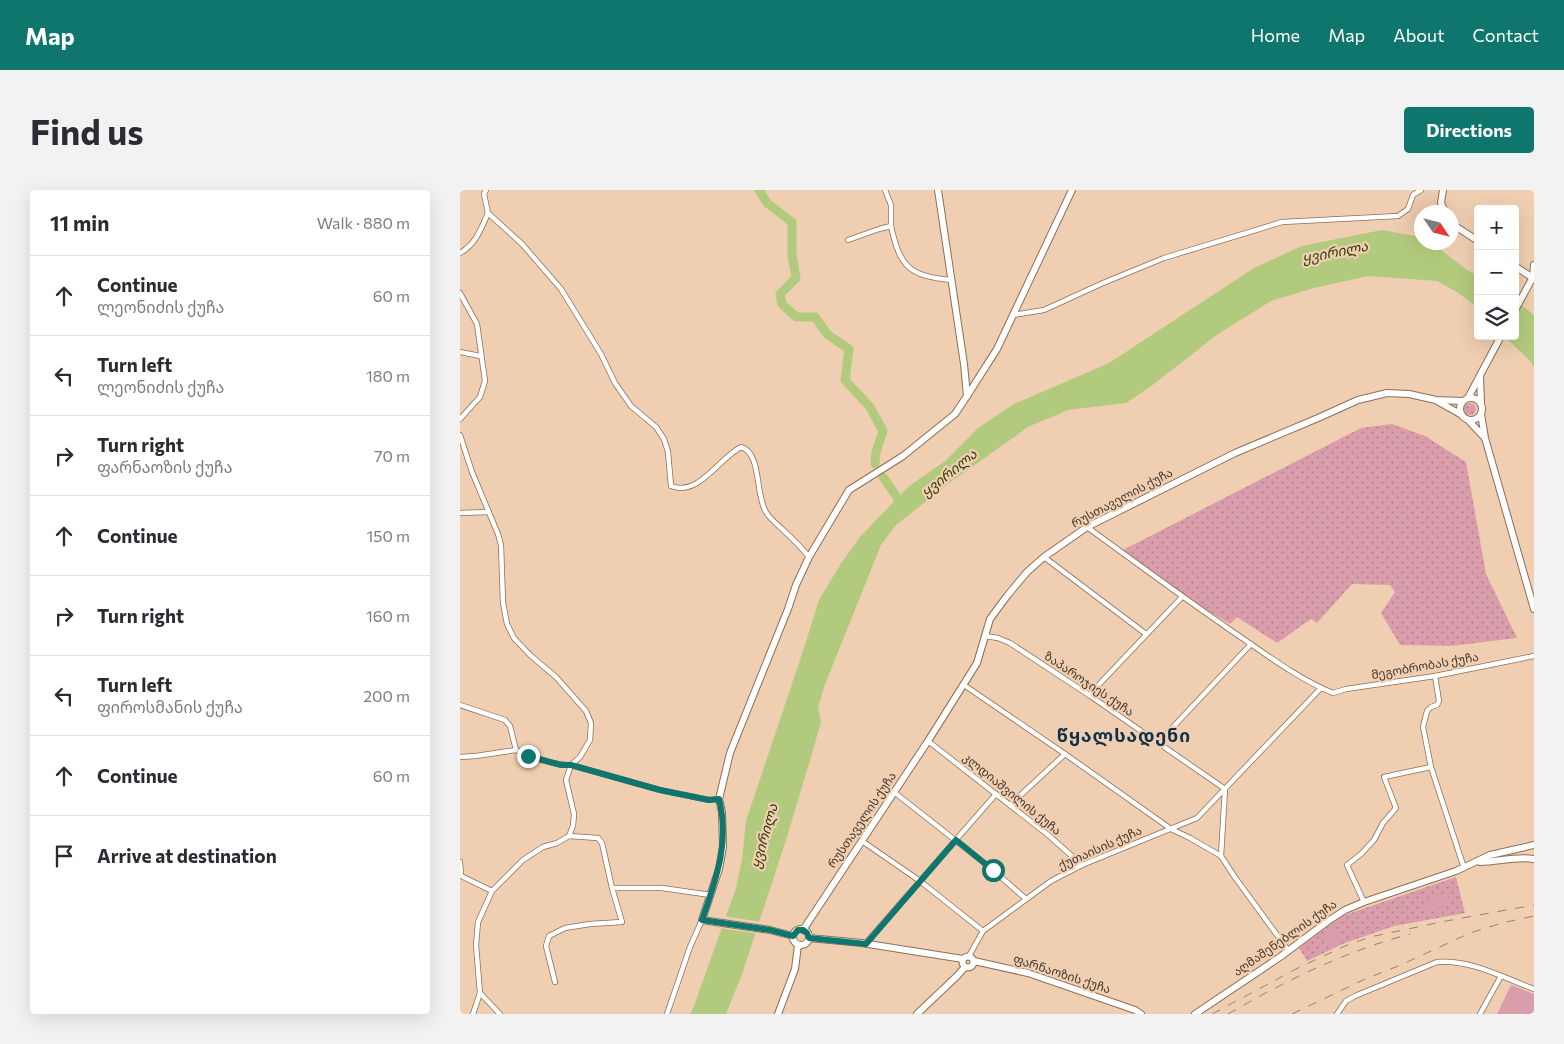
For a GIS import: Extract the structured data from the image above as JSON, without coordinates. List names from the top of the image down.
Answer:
{
  "streets": {
    "street": [
      "რუსთაველის ქუჩა",
      "მეგობრობას ქუჩა",
      "ზაპაროჯიეს ქუჩა",
      "კლდიაშვილის ქუჩა",
      "ქუთაისის ქუჩა",
      "აღმაშენებლის ქუჩა",
      "ფარნაოზის ქუჩა"
    ]
  },
  "crossings": [
    ["რუსთაველის ქუჩა", "ზაპაროჯიეს ქუჩა"],
    ["რუსთაველის ქუჩა", "კლდიაშვილის ქუჩა"],
    ["რუსთაველის ქუჩა", "ფარნაოზის ქუჩა"],
    ["მეგობრობას ქუჩა", "ქუთაისის ქუჩა"],
    ["ზაპაროჯიეს ქუჩა", "ქუთაისის ქუჩა"],
    ["კლდიაშვილის ქუჩა", "ქუთაისის ქუჩა"],
    ["ქუთაისის ქუჩა", "ფარნაოზის ქუჩა"]
  ],
  "districts": ["წყალსადენი"],
  "water": ["ყვირილა"],
  "north": "bottom right",
  "page": {
    "header": "Map",
    "nav": [
      "Home",
      "Map",
      "About",
      "Contact"
    ],
    "buttons": "Directions",
    "title": "Find us",
    "heading": ["11 min", "Walk · 880 m"],
    "map_buttons": ["+", "−"],
    "list": [
      ["Continue", "ლეონიძის ქუჩა", "60 m"],
      ["Turn left", "ლეონიძის ქუჩა", "180 m"],
      ["Turn right", "ფარნაოზის ქუჩა", "70 m"],
      ["Continue", "150 m"],
      ["Turn right", "160 m"],
      ["Turn left", "ფიროსმანის ქუჩა", "200 m"],
      ["Continue", "60 m"],
      "Arrive at destination"
    ]
  }
}
